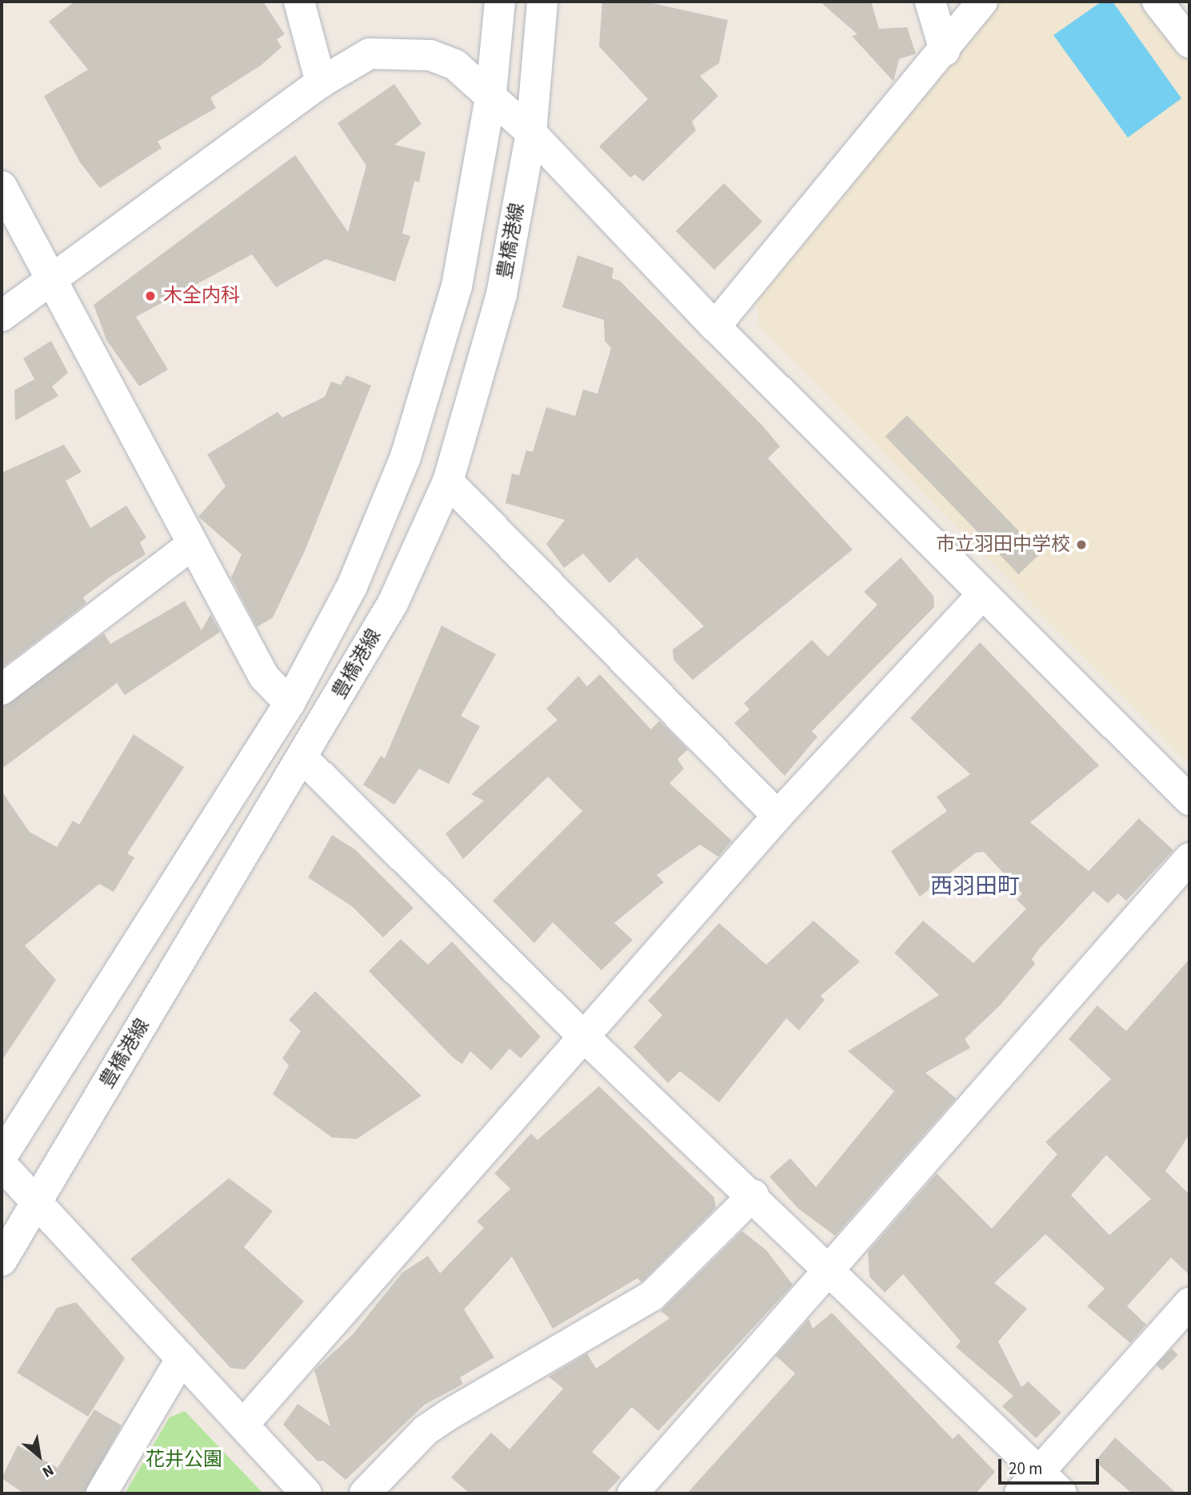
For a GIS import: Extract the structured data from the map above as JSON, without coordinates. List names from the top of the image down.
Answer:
{
  "streets": {
    "street": ["豊橋港線"]
  },
  "districts": ["西羽田町"],
  "parks": ["花井公園"],
  "places": ["木全内科", "市立羽田中学校"],
  "scale_bar": "20 m",
  "north": "bottom right"
}
